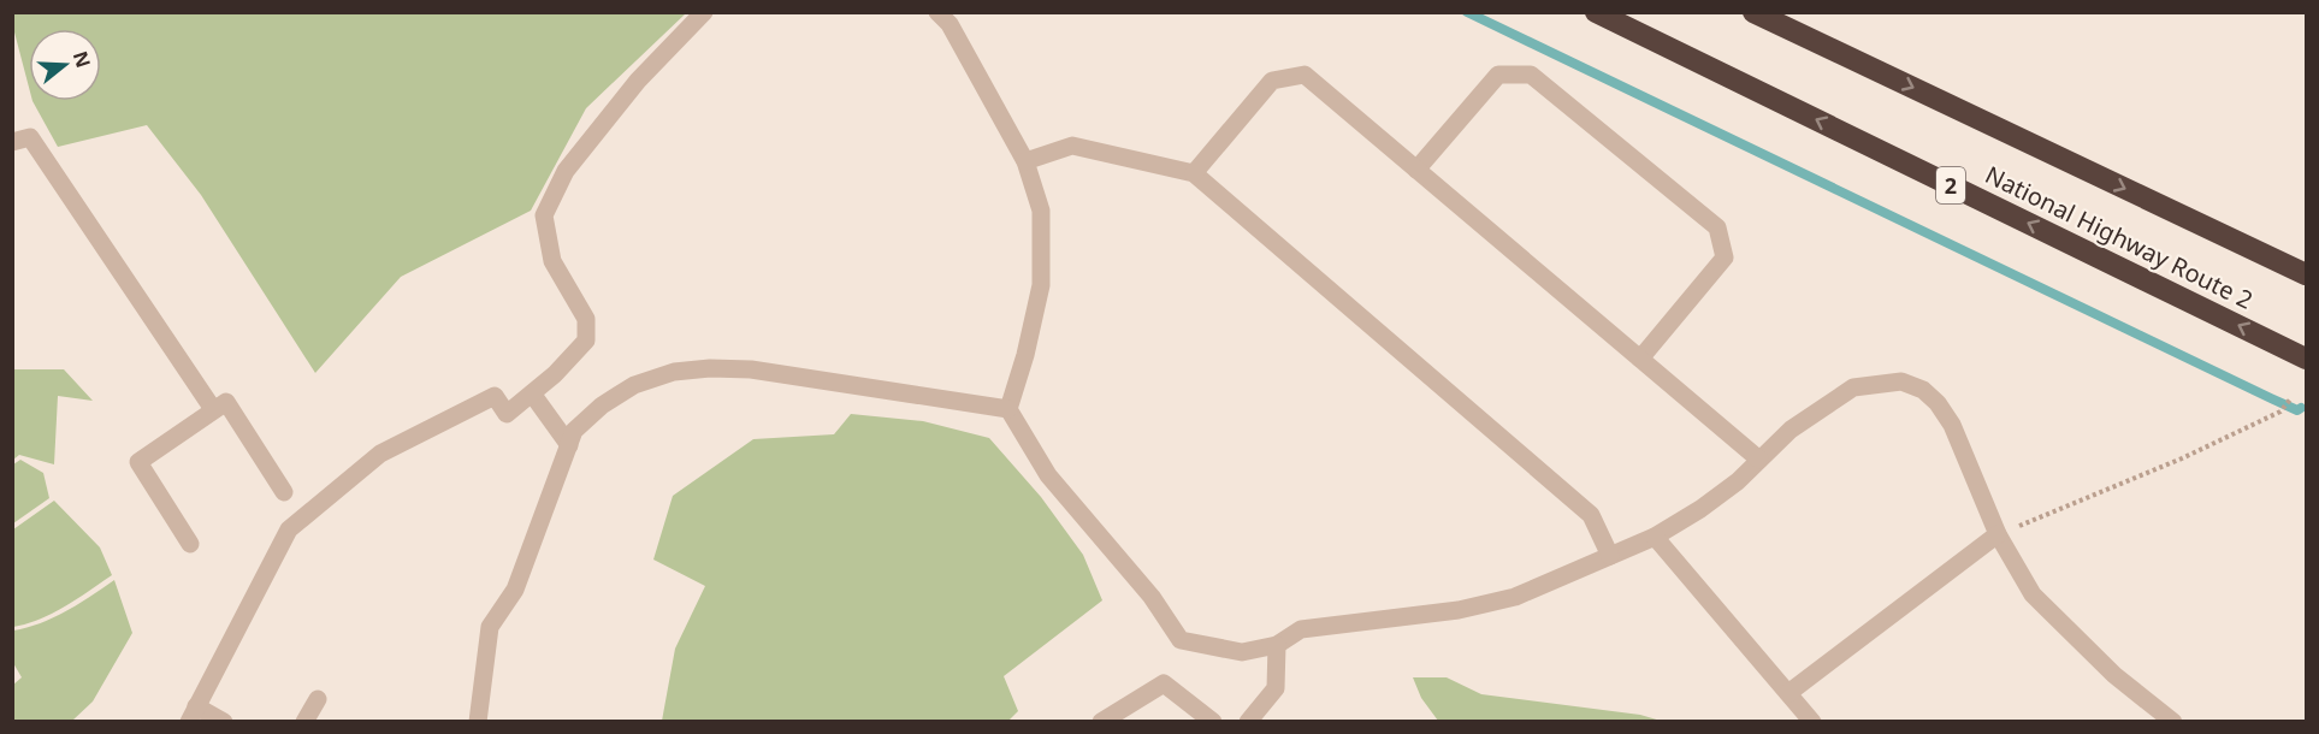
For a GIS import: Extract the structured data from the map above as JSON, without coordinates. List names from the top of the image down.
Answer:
{
  "streets": {
    "highway": ["2", "National Highway Route 2"]
  },
  "north": "right"
}
